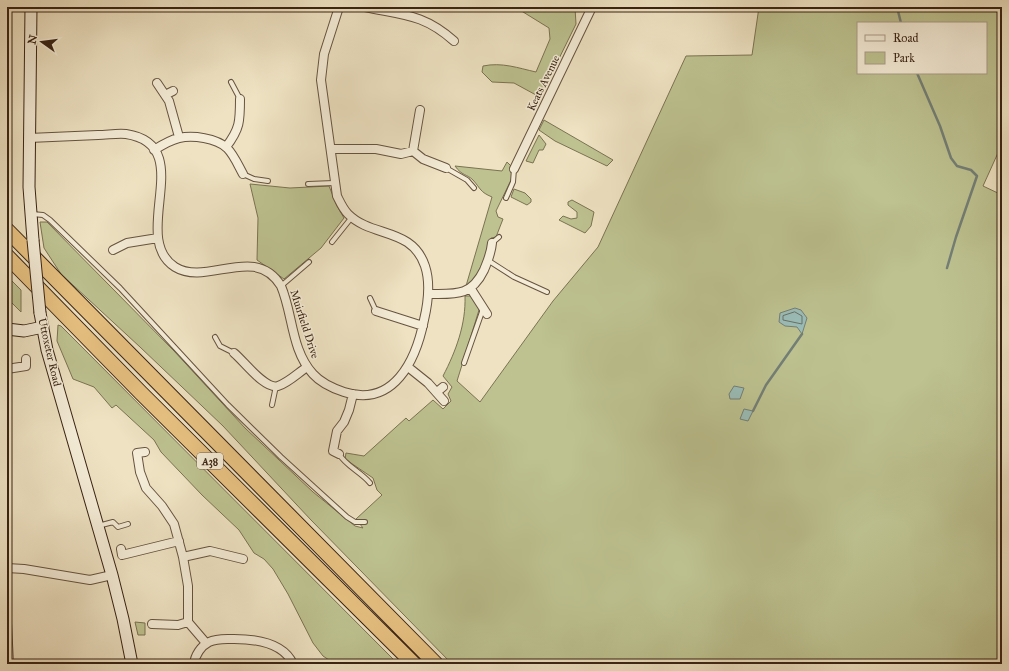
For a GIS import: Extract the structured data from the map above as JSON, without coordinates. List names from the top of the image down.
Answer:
{
  "streets": {
    "highway": ["A38"],
    "main road": ["Uttoxeter Road"],
    "street": ["Keats Avenue", "Muirfield Drive"]
  },
  "legend": ["Road", "Park"],
  "north": "left"
}
